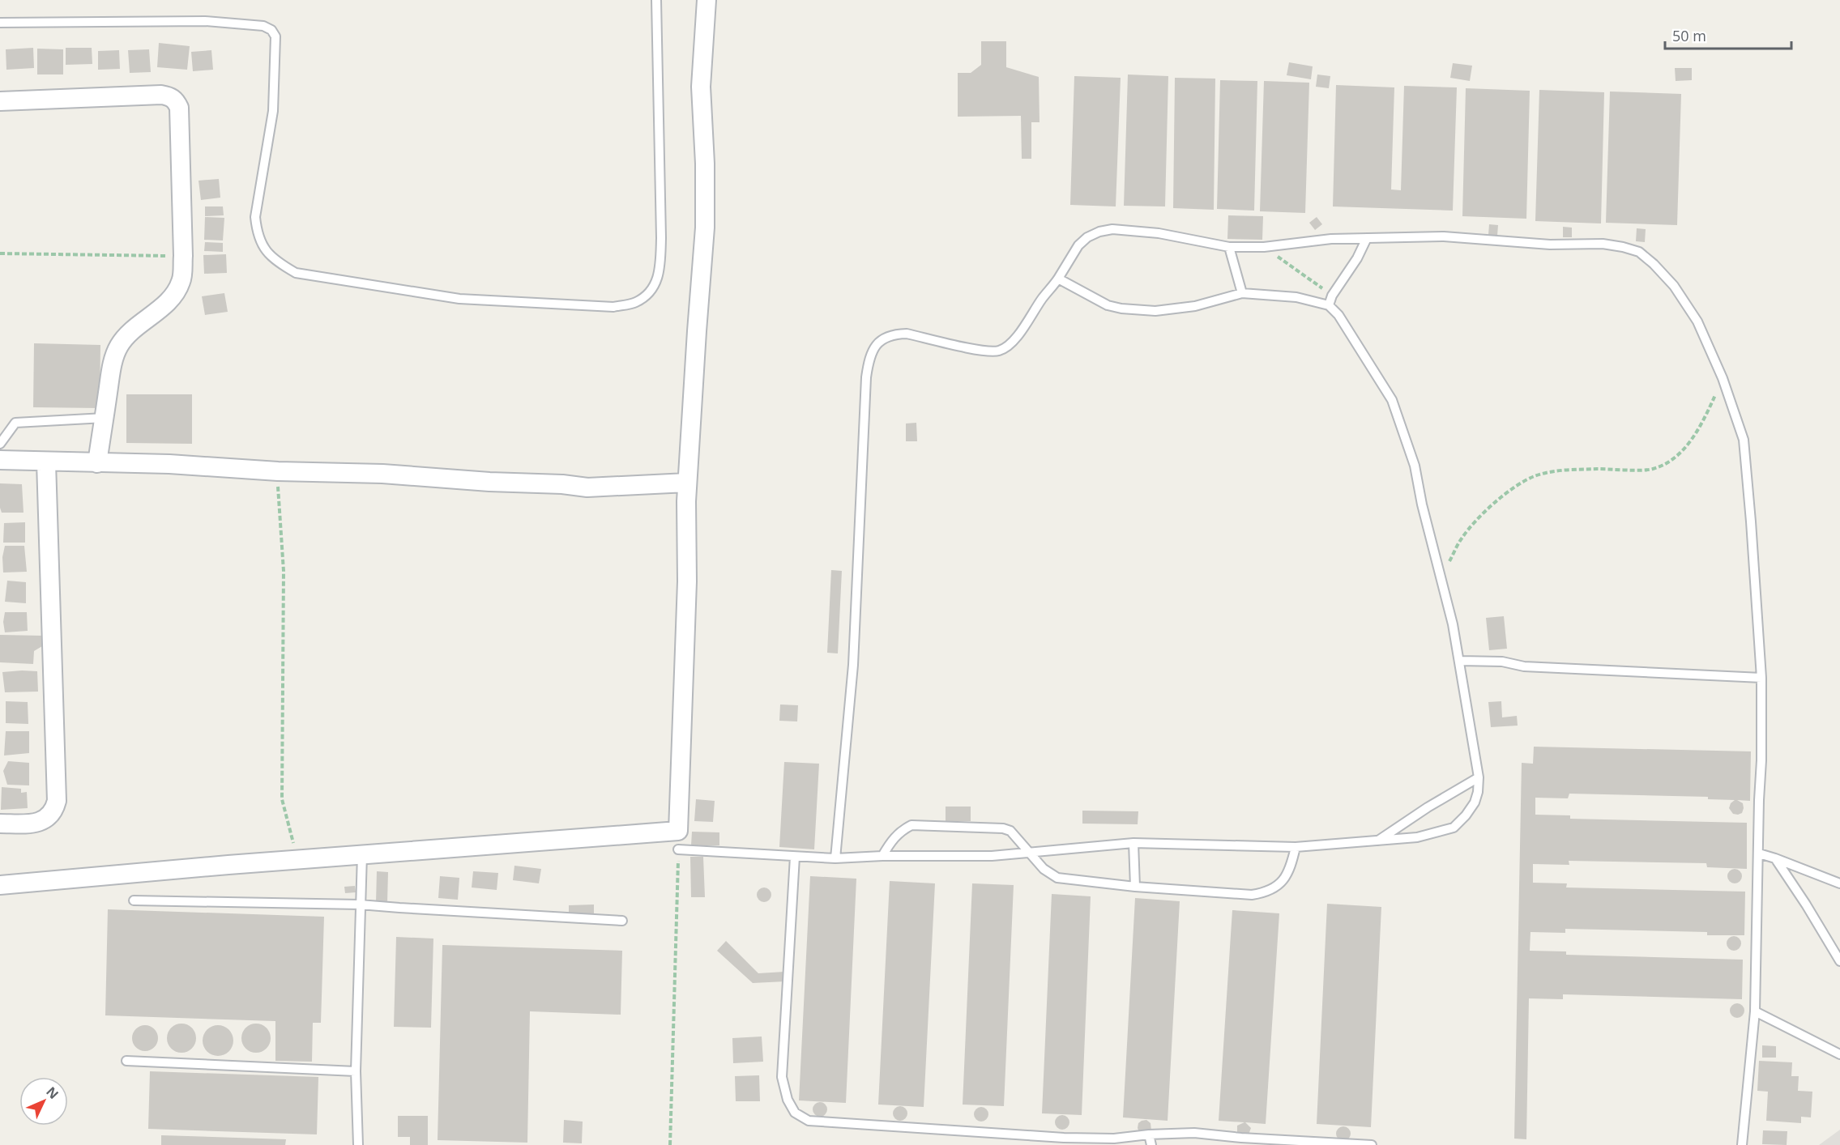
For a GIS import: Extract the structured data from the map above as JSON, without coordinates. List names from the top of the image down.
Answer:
{
  "scale_bar": "50 m",
  "north": "top right"
}
